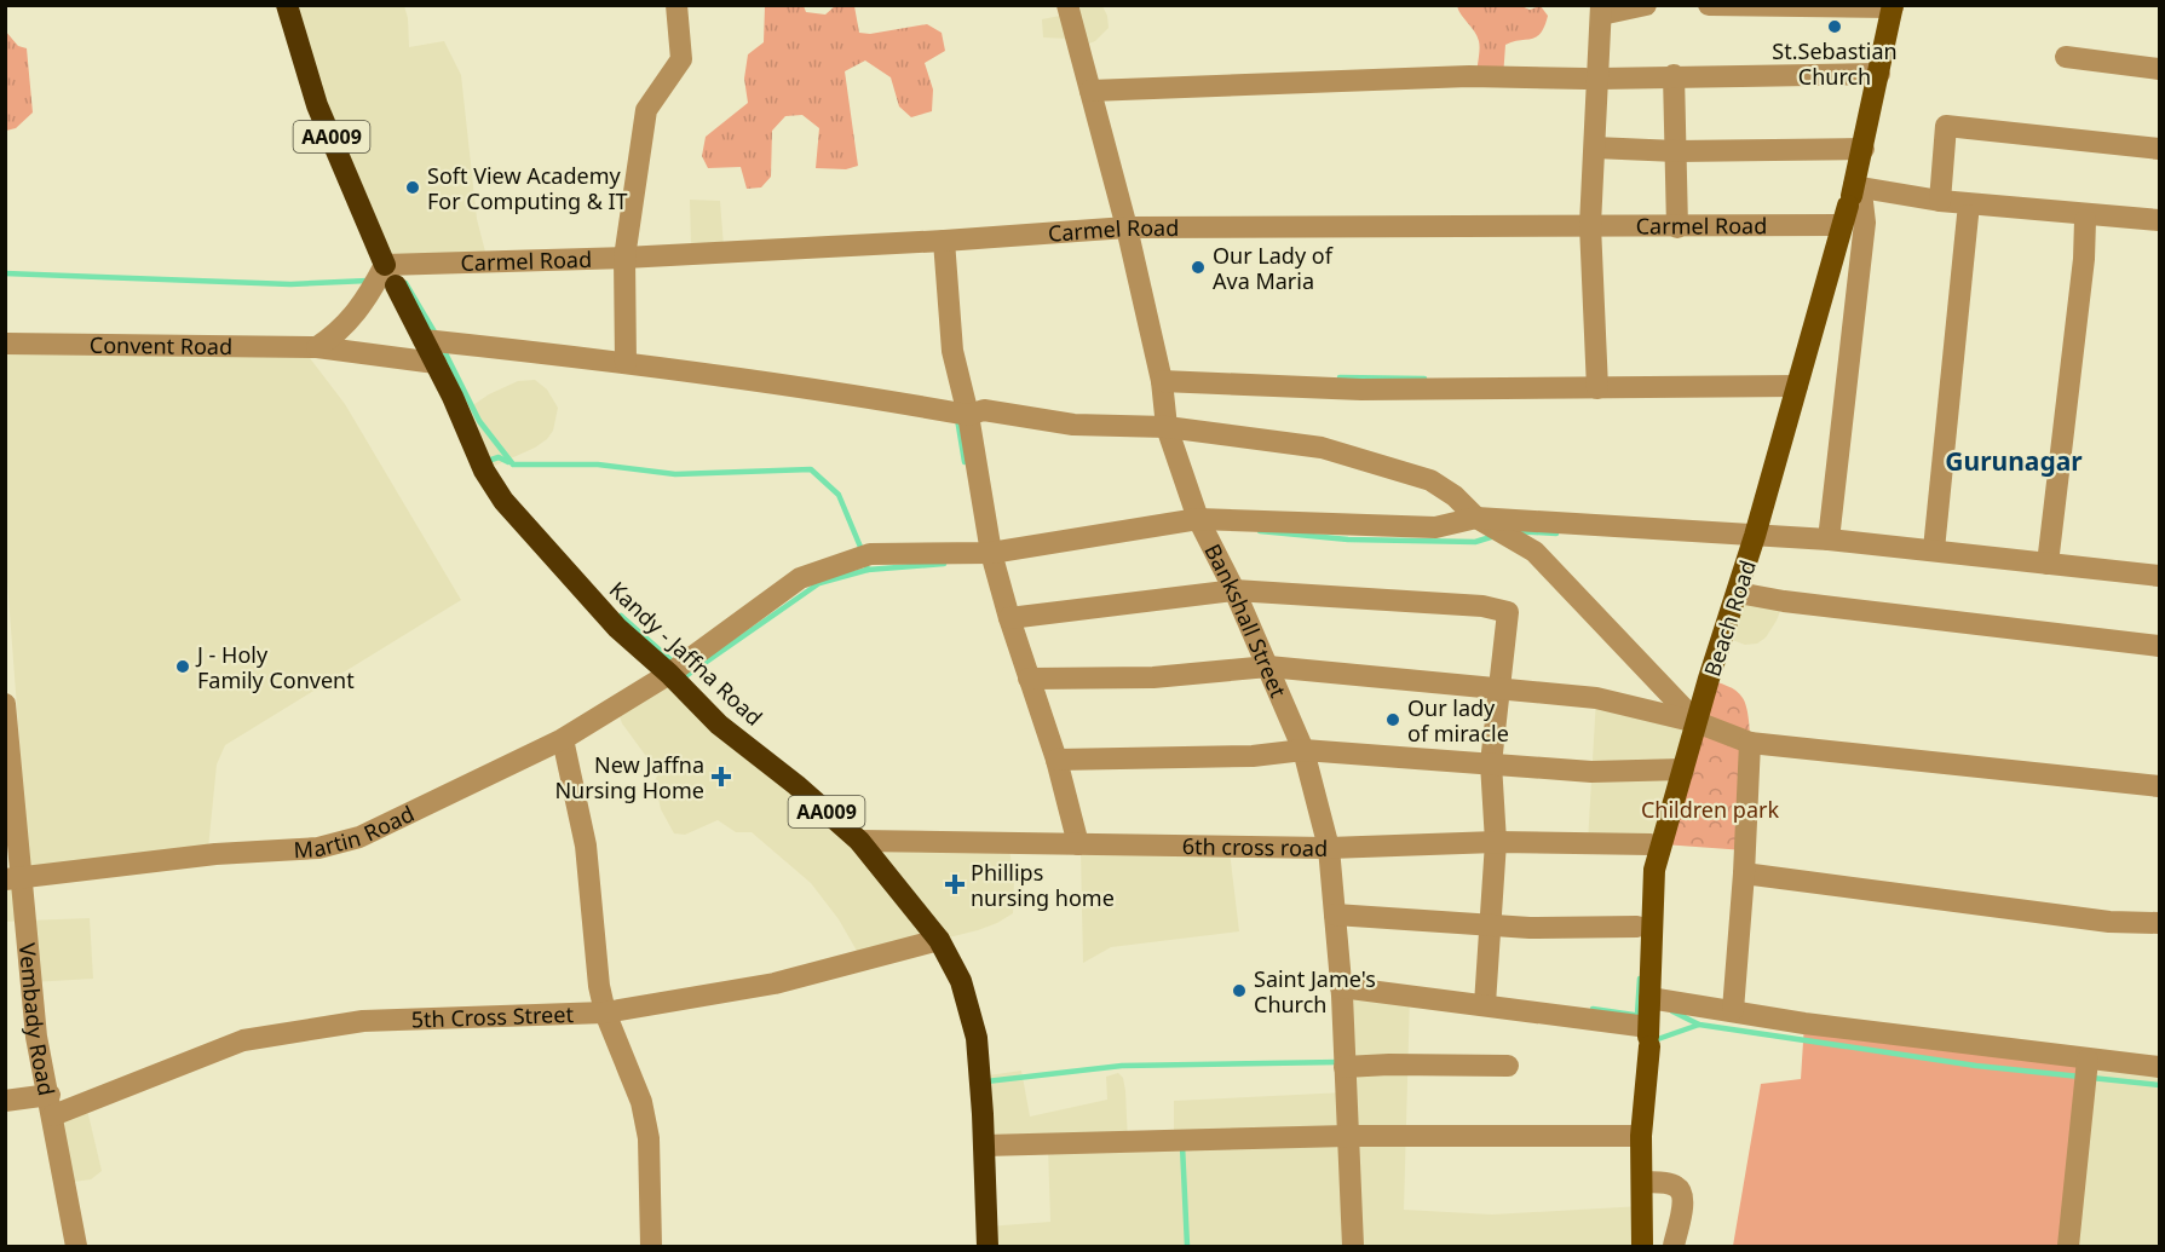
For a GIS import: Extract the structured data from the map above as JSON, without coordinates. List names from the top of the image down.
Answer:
{
  "streets": {
    "highway": ["AA009", "Kandy - Jaffna Road"],
    "main road": ["Beach Road"],
    "street": [
      "Carmel Road",
      "Convent Road",
      "Bankshall Street",
      "Martin Road",
      "6th cross road",
      "5th Cross Street",
      "Vembady Road"
    ]
  },
  "crossings": [
    ["AA009", "Carmel Road"],
    ["Carmel Road", "Beach Road"],
    ["Carmel Road", "Bankshall Street"],
    ["Convent Road", "Kandy - Jaffna Road"],
    ["Beach Road", "Martin Road"],
    ["Bankshall Street", "Martin Road"],
    ["Bankshall Street", "6th cross road"],
    ["Kandy - Jaffna Road", "Martin Road"],
    ["Kandy - Jaffna Road", "6th cross road"],
    ["Kandy - Jaffna Road", "5th Cross Street"],
    ["Martin Road", "Vembady Road"],
    ["5th Cross Street", "Vembady Road"]
  ],
  "districts": ["Gurunagar"],
  "parks": ["Children park"],
  "places": {
    "other": [
      "St.Sebastian Church",
      "Soft View Academy For Computing & IT",
      "Our Lady of Ava Maria",
      "J - Holy Family Convent",
      "Our lady of miracle",
      "Saint Jame's Church"
    ],
    "health": ["New Jaffna Nursing Home", "Phillips nursing home"]
  }
}
